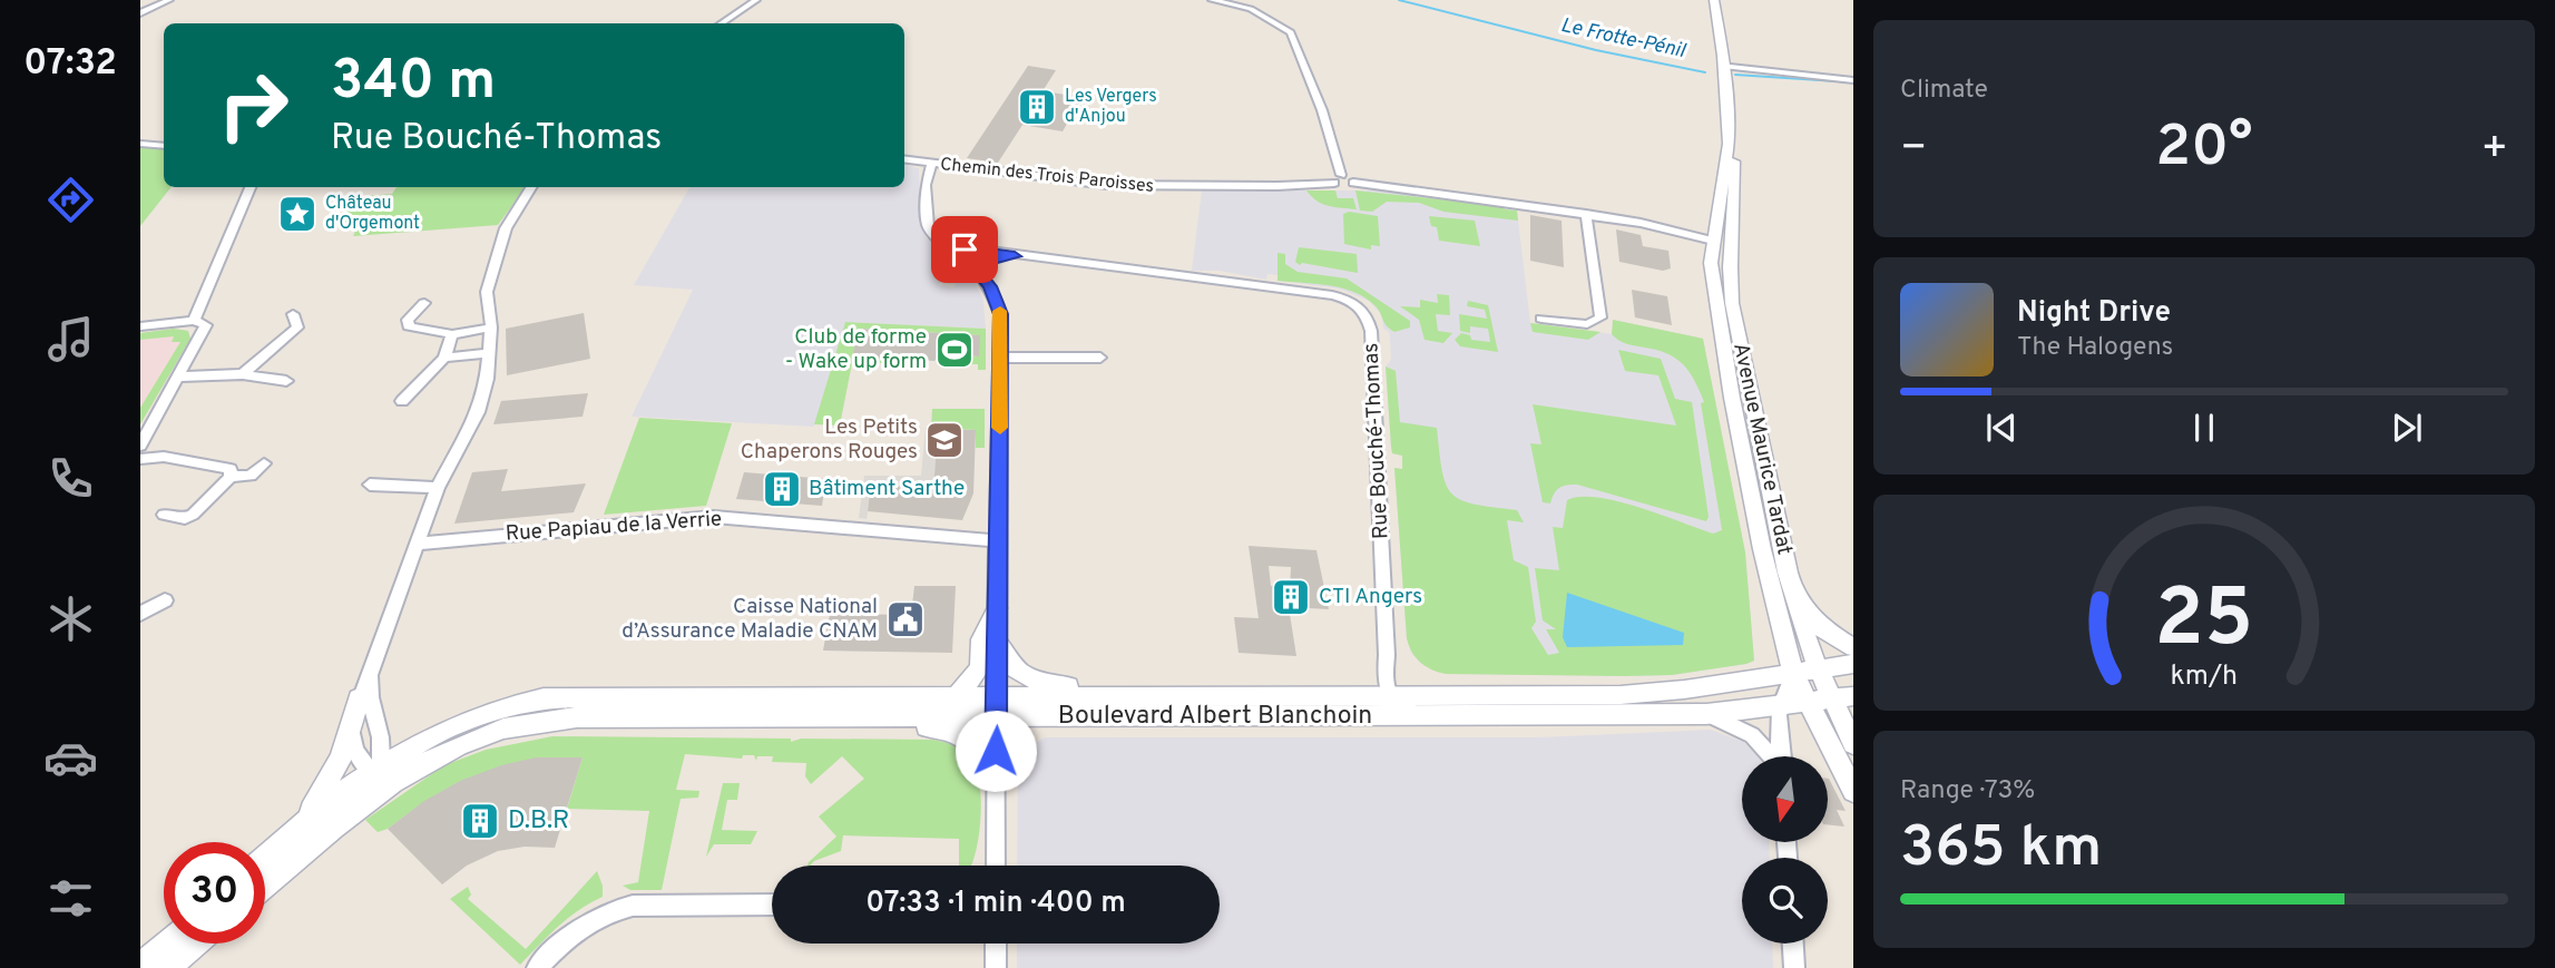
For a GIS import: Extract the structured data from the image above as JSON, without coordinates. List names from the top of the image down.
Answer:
{
  "streets": {
    "street": [
      "Chemin des Trois Paroisses",
      "Rue Bouché-Thomas",
      "Avenue Maurice Tardat",
      "Rue Papiau de la Verrie",
      "Boulevard Albert Blanchoin"
    ]
  },
  "crossings": [
    ["Rue Bouché-Thomas", "Boulevard Albert Blanchoin"],
    ["Avenue Maurice Tardat", "Boulevard Albert Blanchoin"]
  ],
  "water": ["Le Frotte-Pénil"],
  "places": {
    "building": [
      "Les Vergers d'Anjou",
      "Bâtiment Sarthe",
      "CTI Angers",
      "D.B.R"
    ],
    "place": ["Château d'Orgemont"],
    "sports": ["Club de forme - Wake up form"],
    "school or university": ["Les Petits Chaperons Rouges"],
    "public building": ["Caisse National d’Assurance Maladie CNAM"]
  },
  "north": "bottom",
  "page": {
    "tabs": "07:32",
    "tile": [
      "Climate",
      ["Range · 73%", "365 km"]
    ],
    "turn": ["340 m", "Rue Bouché-Thomas"],
    "heat": ["−", "20°", "+"],
    "song": ["Night Drive", "The Halogens"],
    "limit": "30",
    "trip": "07:33 · 1 min · 400 m",
    "gauge": ["25", "km/h"]
  }
}
